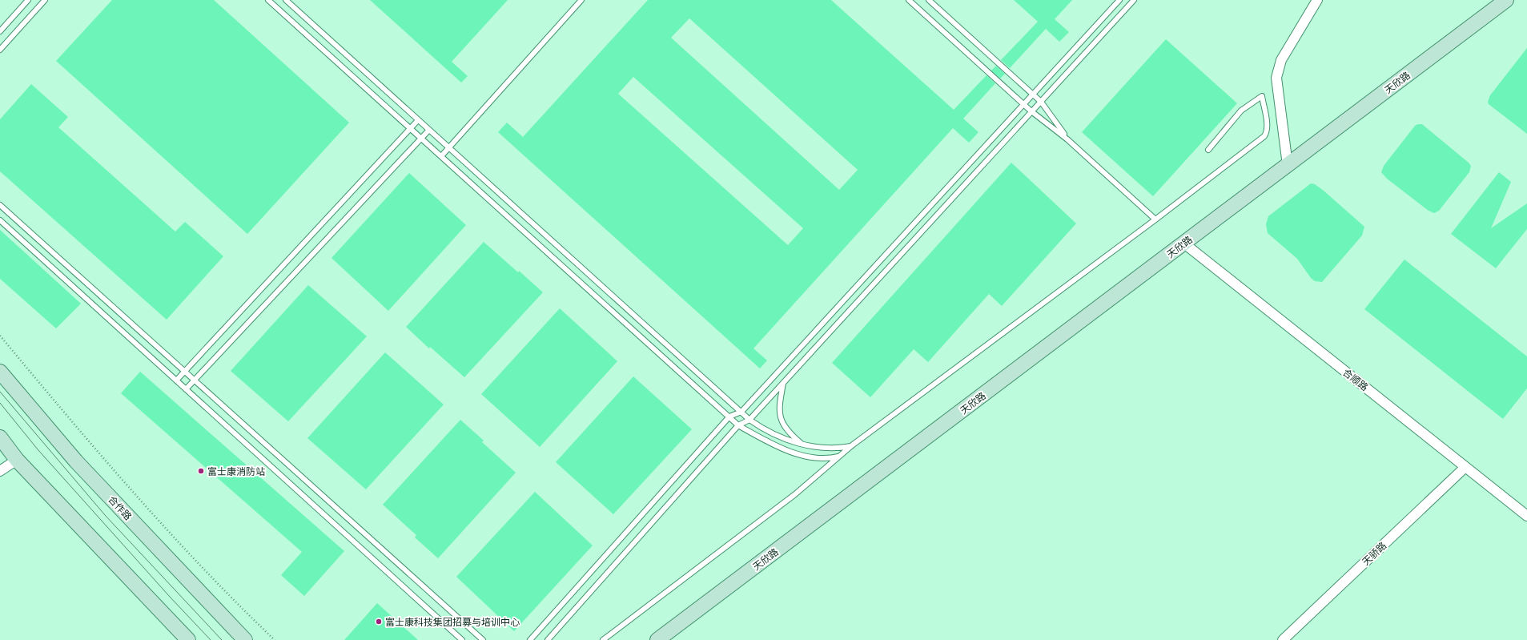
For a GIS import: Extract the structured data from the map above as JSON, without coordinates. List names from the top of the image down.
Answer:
{
  "streets": {
    "street": [
      "天欣路",
      "合顺路",
      "合作路",
      "天骄路"
    ]
  },
  "crossings": [
    ["天欣路", "合顺路"],
    ["合顺路", "天骄路"]
  ],
  "places": ["富士康消防站", "富士康科技集团招募与培训中心"]
}
